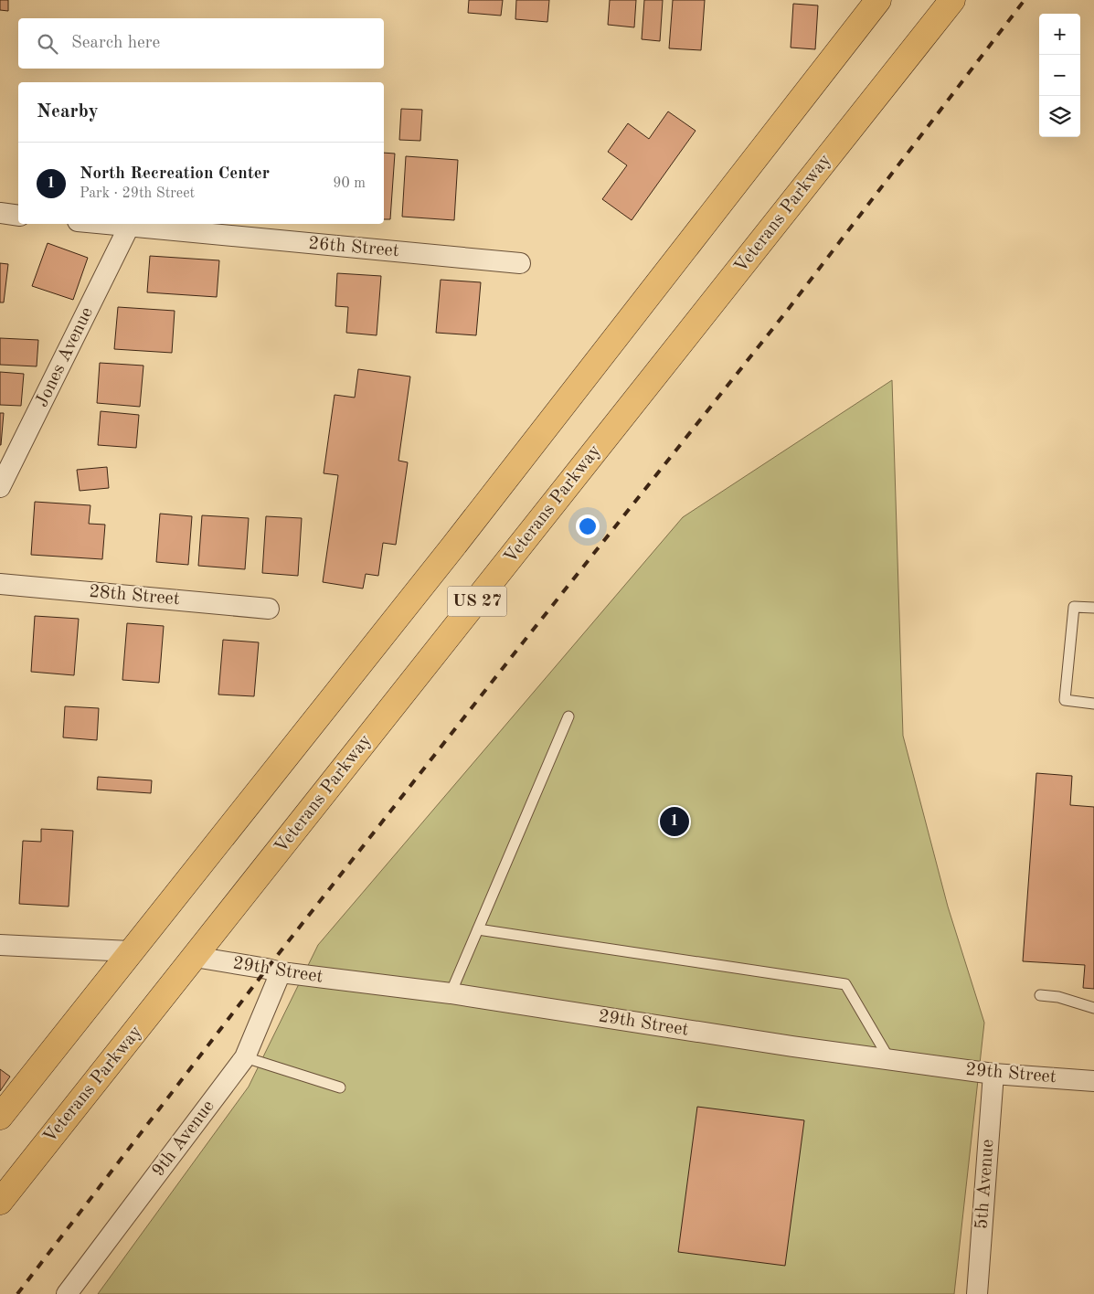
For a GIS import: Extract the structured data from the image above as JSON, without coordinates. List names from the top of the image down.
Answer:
{
  "streets": {
    "main road": ["Veterans Parkway", "US 27"],
    "street": [
      "26th Street",
      "Jones Avenue",
      "28th Street",
      "29th Street",
      "9th Avenue",
      "5th Avenue"
    ]
  },
  "crossings": [
    ["Veterans Parkway", "29th Street"],
    ["26th Street", "Jones Avenue"],
    ["29th Street", "9th Avenue"],
    ["29th Street", "5th Avenue"]
  ],
  "page": {
    "map_buttons": ["+", "−"],
    "search": "Search here",
    "heading": "Nearby",
    "list": [
      {
        "mark": "1",
        "name": "North Recreation Center",
        "note": "Park · 29th Street",
        "value": "90 m"
      }
    ],
    "pins": "1"
  }
}
